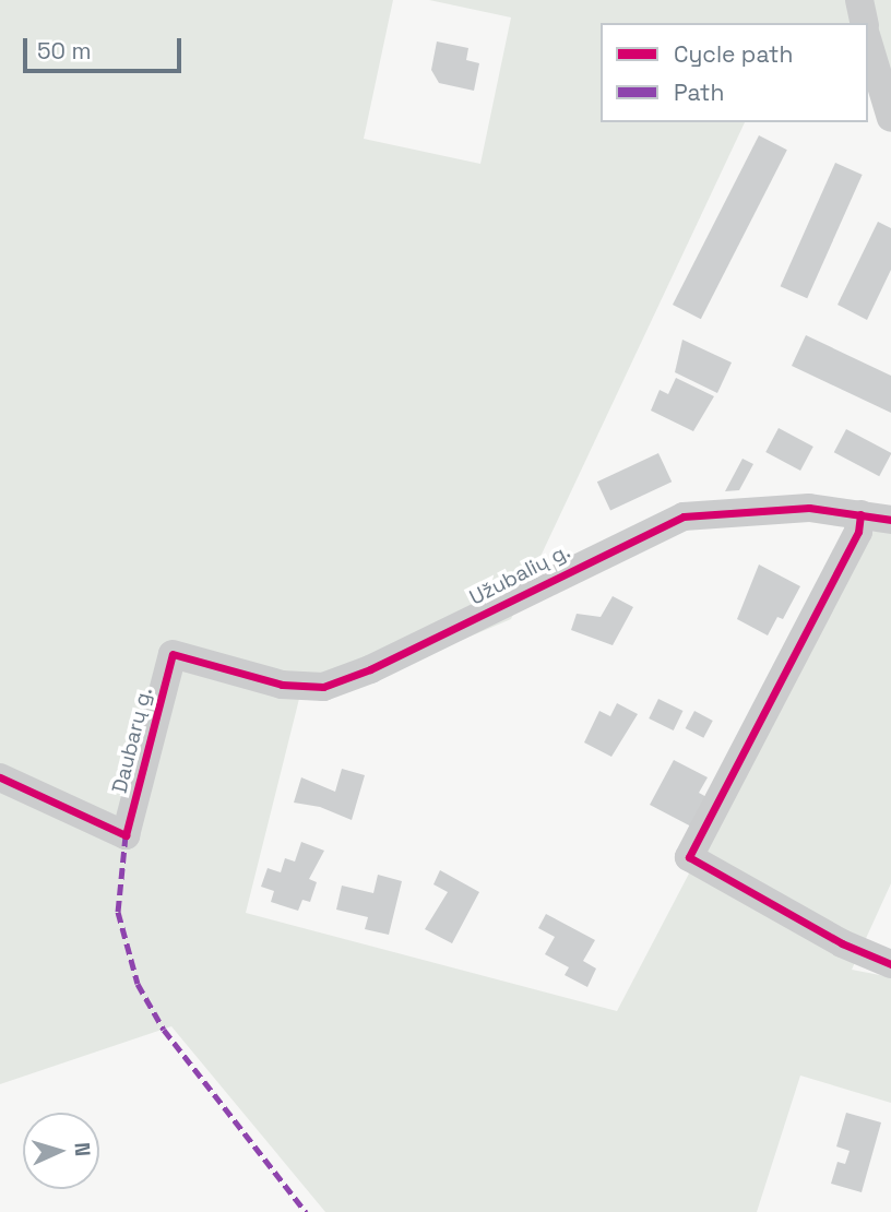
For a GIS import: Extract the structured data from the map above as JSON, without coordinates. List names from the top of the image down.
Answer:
{
  "streets": {
    "street": ["Užubalių g.", "Daubarų g."]
  },
  "crossings": [
    ["Užubalių g.", "Daubarų g."]
  ],
  "legend": ["Cycle path", "Path"],
  "scale_bar": "50 m",
  "north": "right"
}
